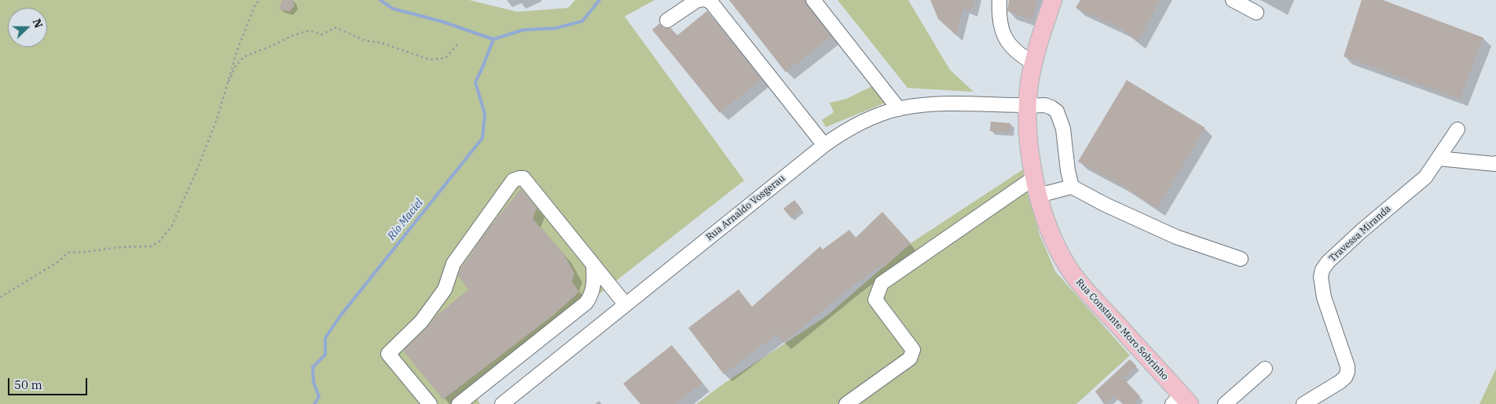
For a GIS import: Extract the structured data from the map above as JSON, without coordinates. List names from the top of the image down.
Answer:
{
  "streets": {
    "main road": ["Rua Constante Moro Sobrinho"],
    "street": ["Rua Arnaldo Vosgerau", "Travessa Miranda"]
  },
  "crossings": [
    ["Rua Arnaldo Vosgerau", "Rua Constante Moro Sobrinho"]
  ],
  "water": ["Rio Maciel"],
  "scale_bar": "50 m",
  "north": "right"
}
